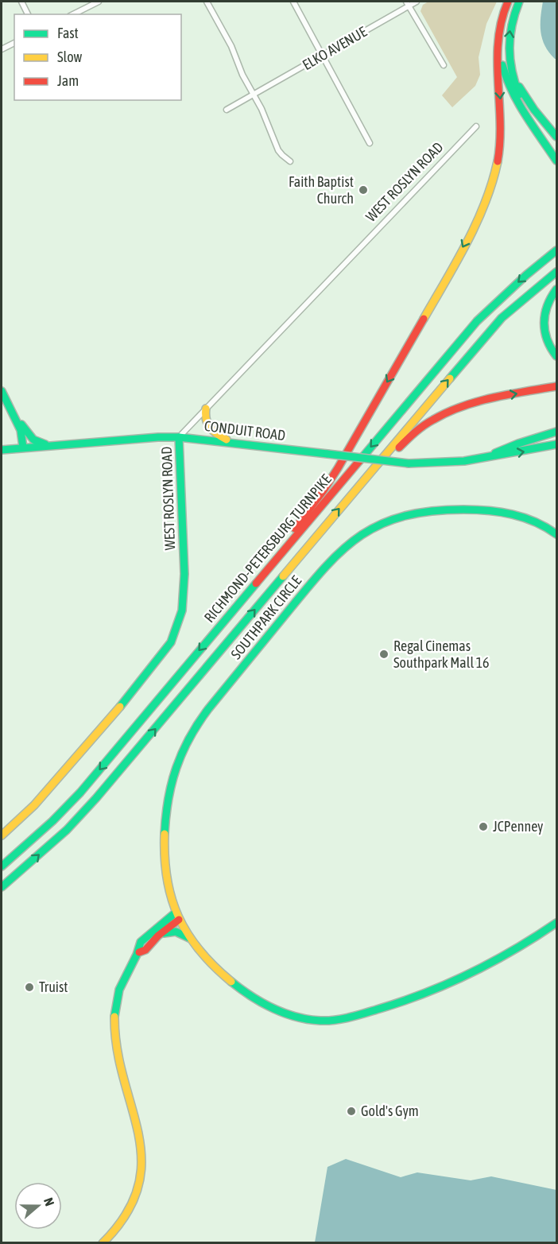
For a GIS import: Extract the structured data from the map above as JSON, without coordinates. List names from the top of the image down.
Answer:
{
  "streets": {
    "main road": [
      "WEST ROSLYN ROAD",
      "CONDUIT ROAD",
      "RICHMOND-PETERSBURG TURNPIKE",
      "SOUTHPARK CIRCLE"
    ],
    "street": ["ELKO AVENUE"]
  },
  "crossings": [
    ["WEST ROSLYN ROAD", "CONDUIT ROAD"]
  ],
  "places": [
    "Faith Baptist Church",
    "Regal Cinemas Southpark Mall 16",
    "JCPenney",
    "Truist",
    "Gold's Gym"
  ],
  "legend": ["Fast", "Slow", "Jam"],
  "north": "right"
}
